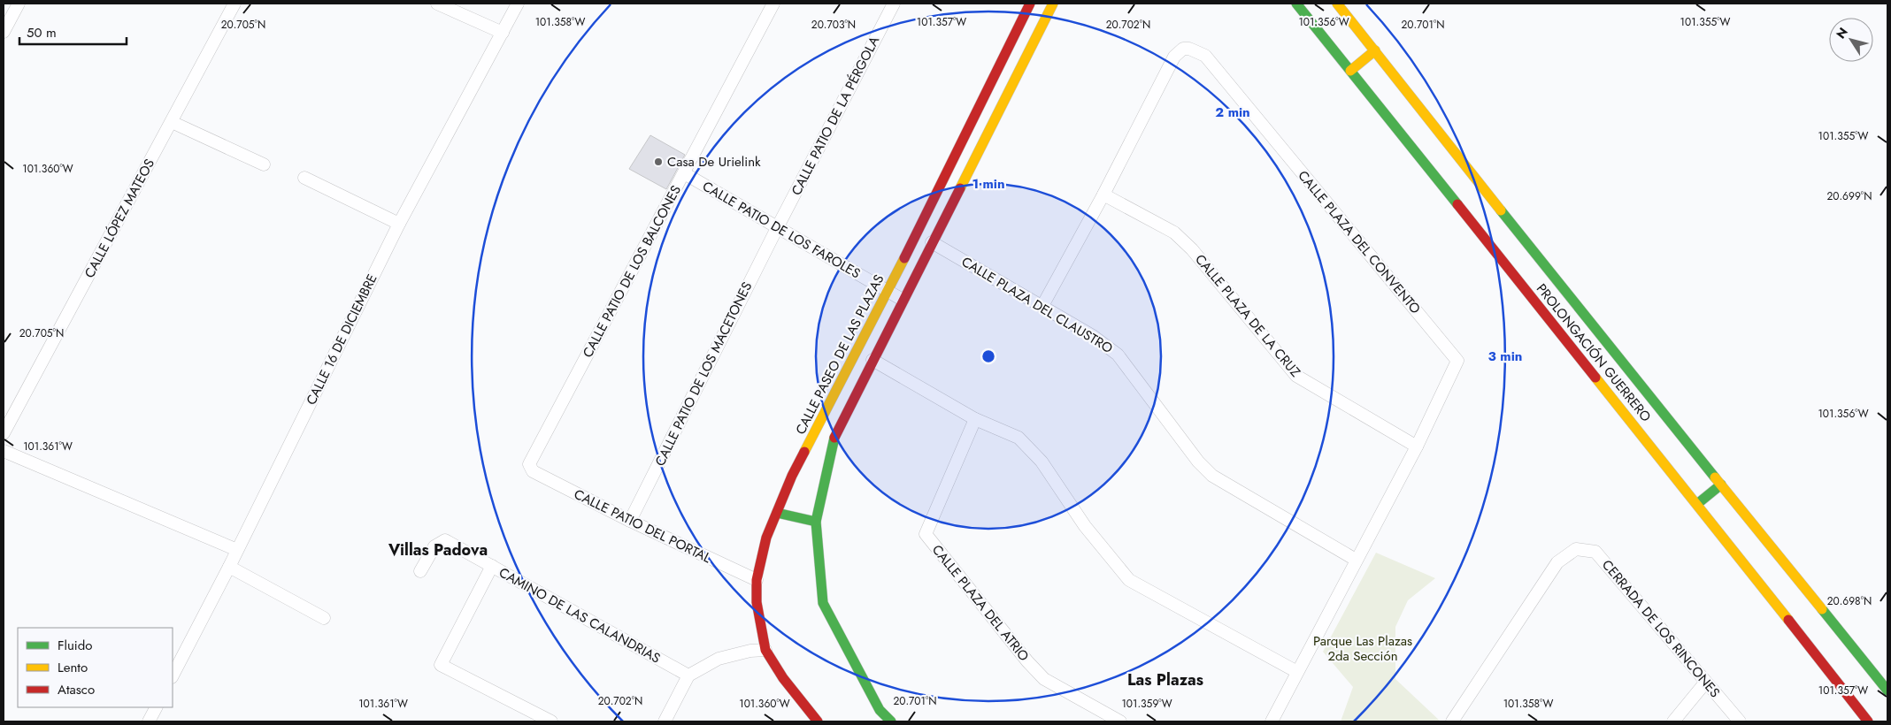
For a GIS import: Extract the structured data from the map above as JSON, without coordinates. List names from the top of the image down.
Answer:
{
  "streets": {
    "main road": ["PROLONGACIÓN GUERRERO", "CALLE PASEO DE LAS PLAZAS"],
    "street": [
      "CALLE PATIO DE LA PÉRGOLA",
      "CALLE LÓPEZ MATEOS",
      "CALLE PATIO DE LOS FAROLES",
      "CALLE PLAZA DEL CONVENTO",
      "CALLE PATIO DE LOS BALCONES",
      "CALLE PLAZA DEL CLAUSTRO",
      "CALLE PLAZA DE LA CRUZ",
      "CALLE 16 DE DICIEMBRE",
      "CALLE PATIO DE LOS MACETONES",
      "CALLE PATIO DEL PORTAL",
      "CALLE PLAZA DEL ATRIO",
      "CAMINO DE LAS CALANDRIAS",
      "CERRADA DE LOS RINCONES"
    ]
  },
  "crossings": [
    ["CALLE PATIO DE LA PÉRGOLA", "CALLE PATIO DE LOS FAROLES"],
    ["CALLE PATIO DE LA PÉRGOLA", "CALLE PATIO DE LOS MACETONES"],
    ["CALLE PATIO DE LOS FAROLES", "CALLE PATIO DE LOS BALCONES"],
    ["CALLE PATIO DE LOS FAROLES", "CALLE PASEO DE LAS PLAZAS"],
    ["CALLE PATIO DE LOS FAROLES", "CALLE PATIO DE LOS MACETONES"],
    ["CALLE PLAZA DEL CONVENTO", "CALLE PLAZA DEL CLAUSTRO"],
    ["CALLE PLAZA DEL CONVENTO", "CALLE PLAZA DE LA CRUZ"],
    ["CALLE PATIO DE LOS BALCONES", "CALLE PATIO DEL PORTAL"],
    ["CALLE PASEO DE LAS PLAZAS", "CALLE PATIO DEL PORTAL"],
    ["CALLE PATIO DE LOS MACETONES", "CALLE PATIO DEL PORTAL"]
  ],
  "districts": ["Villas Padova", "Las Plazas"],
  "parks": ["Parque Las Plazas 2da Sección"],
  "places": ["Casa De Urielink"],
  "legend": ["Fluido", "Lento", "Atasco"],
  "scale_bar": "50 m",
  "north": "top left",
  "coordinates": [
    "101.358°W",
    "101.357°W",
    "101.356°W",
    "101.355°W",
    "20.702°N",
    "20.701°N",
    "20.705°N",
    "20.703°N",
    "101.360°W",
    "20.699°N",
    "101.361°W",
    "20.698°N",
    "101.359°W"
  ],
  "rings": ["2 min", "1 min", "3 min"]
}
